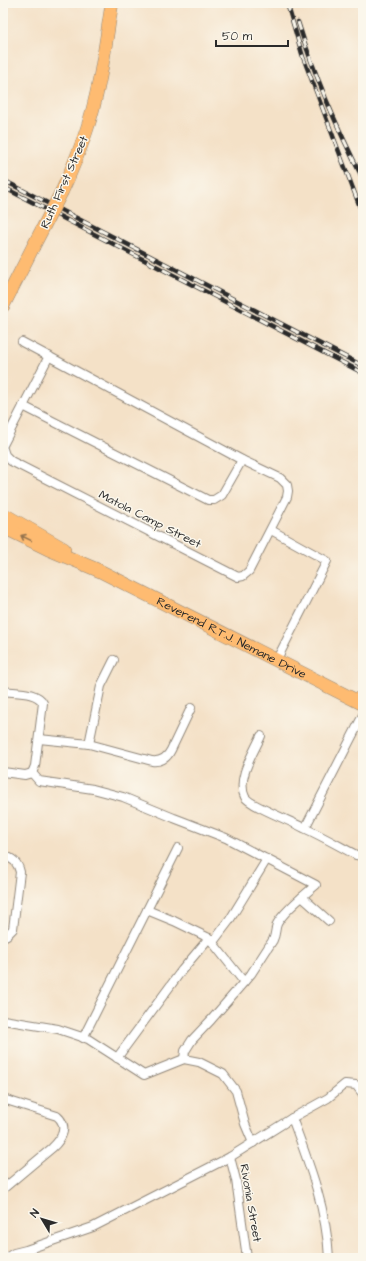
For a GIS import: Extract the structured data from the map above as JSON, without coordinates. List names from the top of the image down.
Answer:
{
  "streets": {
    "main road": ["Ruth First Street", "Reverend R.T.J. Nemane Drive"],
    "street": ["Matola Camp Street", "Rivonia Street"]
  },
  "scale_bar": "50 m",
  "north": "top left"
}
